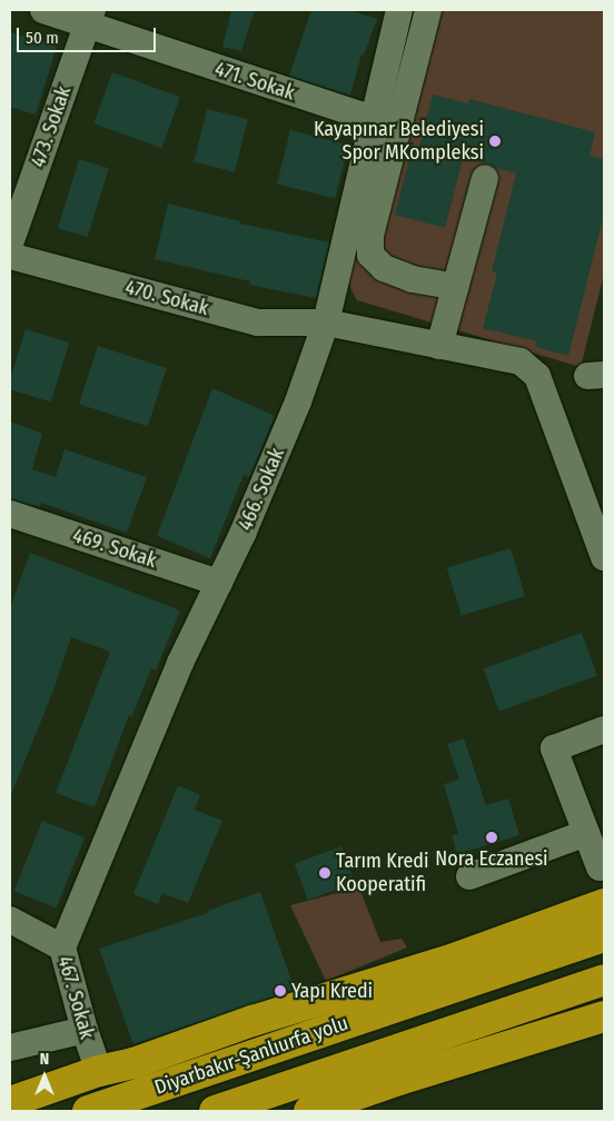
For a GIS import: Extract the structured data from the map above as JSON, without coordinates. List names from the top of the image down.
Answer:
{
  "streets": {
    "highway": ["Diyarbakır-Şanlıurfa yolu"],
    "street": [
      "471. Sokak",
      "473. Sokak",
      "470. Sokak",
      "466. Sokak",
      "469. Sokak",
      "467. Sokak"
    ]
  },
  "crossings": [
    ["471. Sokak", "473. Sokak"],
    ["471. Sokak", "466. Sokak"],
    ["470. Sokak", "466. Sokak"],
    ["466. Sokak", "469. Sokak"],
    ["466. Sokak", "467. Sokak"]
  ],
  "places": [
    "Kayapınar Belediyesi Spor MKompleksi",
    "Nora Eczanesi",
    "Tarım Kredi Kooperatifi",
    "Yapı Kredi"
  ],
  "scale_bar": "50 m",
  "north": "top"
}
